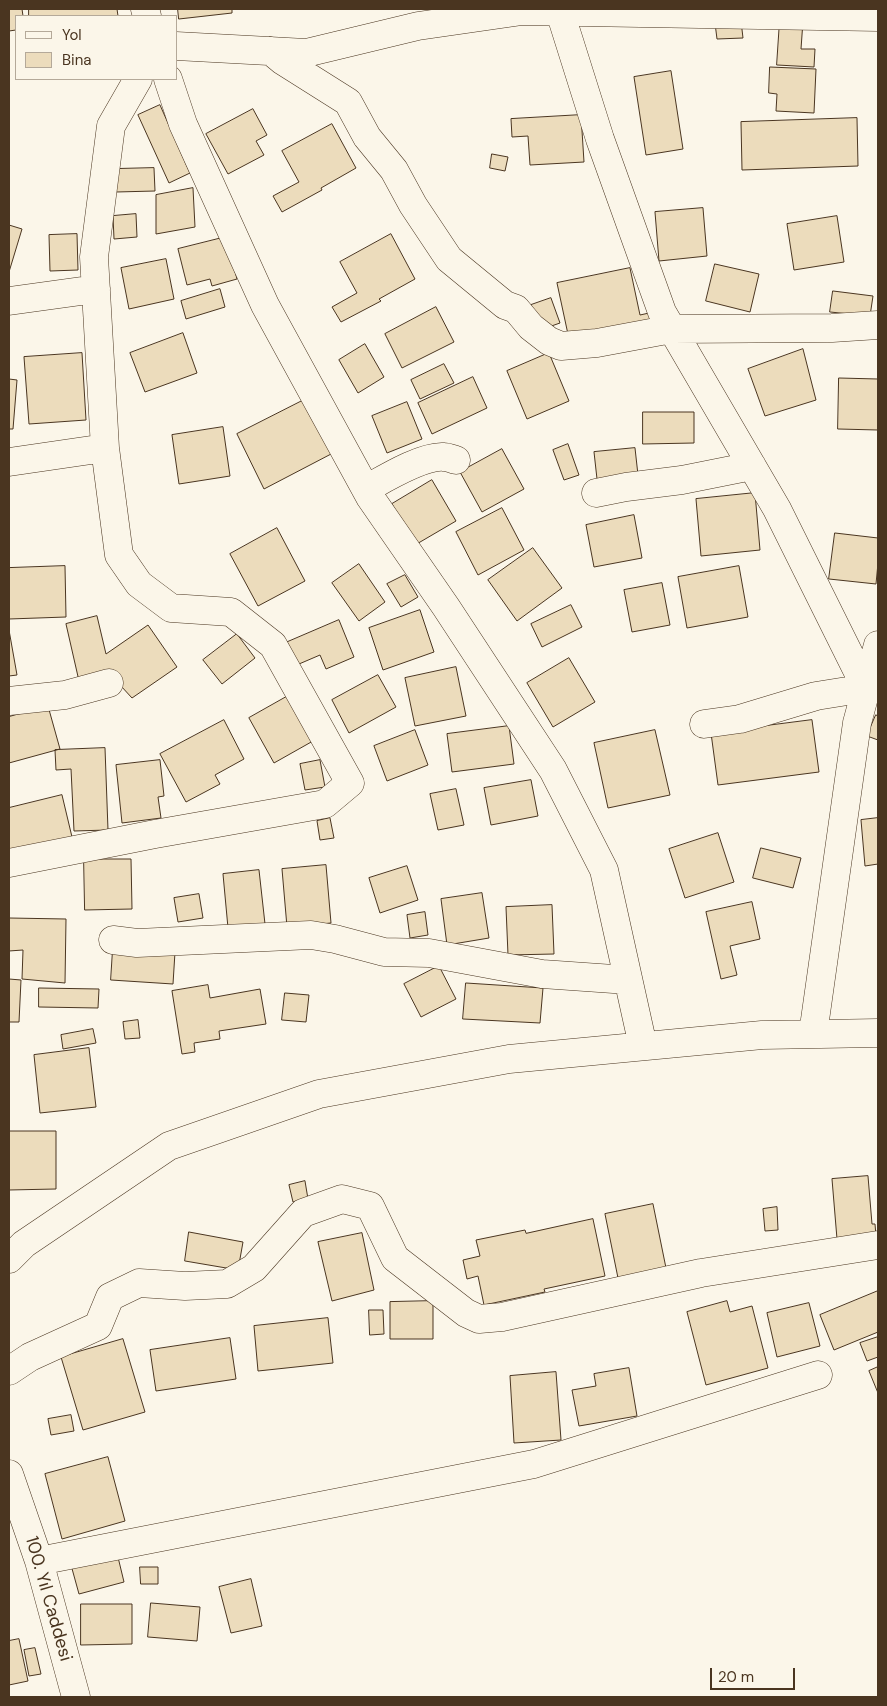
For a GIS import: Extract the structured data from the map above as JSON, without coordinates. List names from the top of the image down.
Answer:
{
  "streets": {
    "street": ["100. Yıl Caddesi"]
  },
  "legend": ["Yol", "Bina"],
  "scale_bar": "20 m"
}
